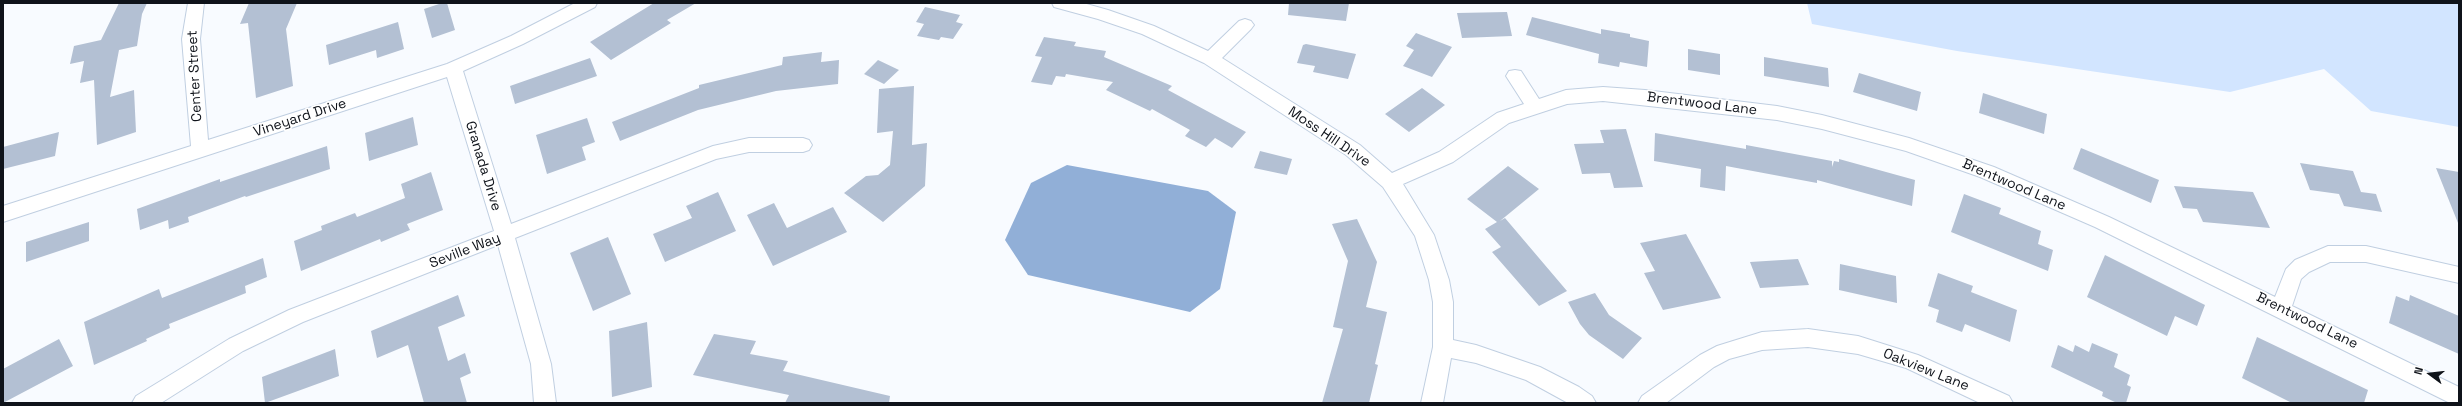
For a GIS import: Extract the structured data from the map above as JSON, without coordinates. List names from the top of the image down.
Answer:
{
  "streets": {
    "street": [
      "Center Street",
      "Brentwood Lane",
      "Vineyard Drive",
      "Moss Hill Drive",
      "Granada Drive",
      "Seville Way",
      "Oakview Lane"
    ]
  },
  "crossings": [
    ["Center Street", "Vineyard Drive"],
    ["Brentwood Lane", "Moss Hill Drive"],
    ["Vineyard Drive", "Granada Drive"],
    ["Granada Drive", "Seville Way"]
  ],
  "north": "left"
}
